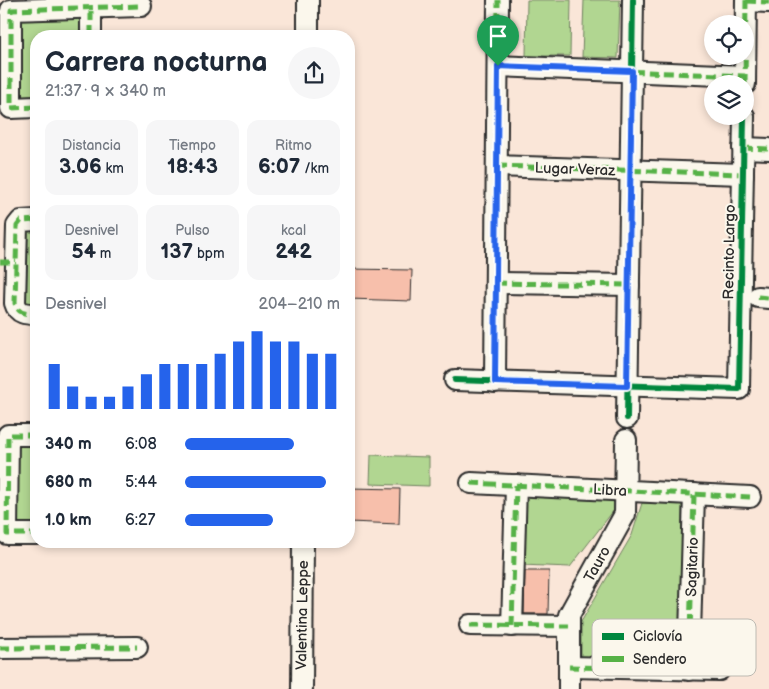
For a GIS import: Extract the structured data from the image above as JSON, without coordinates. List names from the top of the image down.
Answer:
{
  "streets": {
    "street": [
      "Lugar Veraz",
      "Recinto Largo",
      "Libra",
      "Tauro",
      "Sagitario",
      "Valentina Leppe"
    ]
  },
  "crossings": [
    ["Lugar Veraz", "Recinto Largo"],
    ["Libra", "Tauro"],
    ["Libra", "Sagitario"]
  ],
  "legend": ["Ciclovía", "Sendero"],
  "page": {
    "heading": ["Carrera nocturna", "21:37 · 9 × 340 m"],
    "stats": [
      ["Distancia", "3.06 km"],
      ["Tiempo", "18:43"],
      ["Ritmo", "6:07 /km"],
      ["Desnivel", "54 m"],
      ["Pulso", "137 bpm"],
      ["kcal", "242"]
    ],
    "chart": ["Desnivel", "204–210 m"],
    "list": [
      {
        "name": "340 m",
        "note": "6:08"
      },
      {
        "name": "680 m",
        "note": "5:44"
      },
      {
        "name": "1.0 km",
        "note": "6:27"
      }
    ]
  }
}
